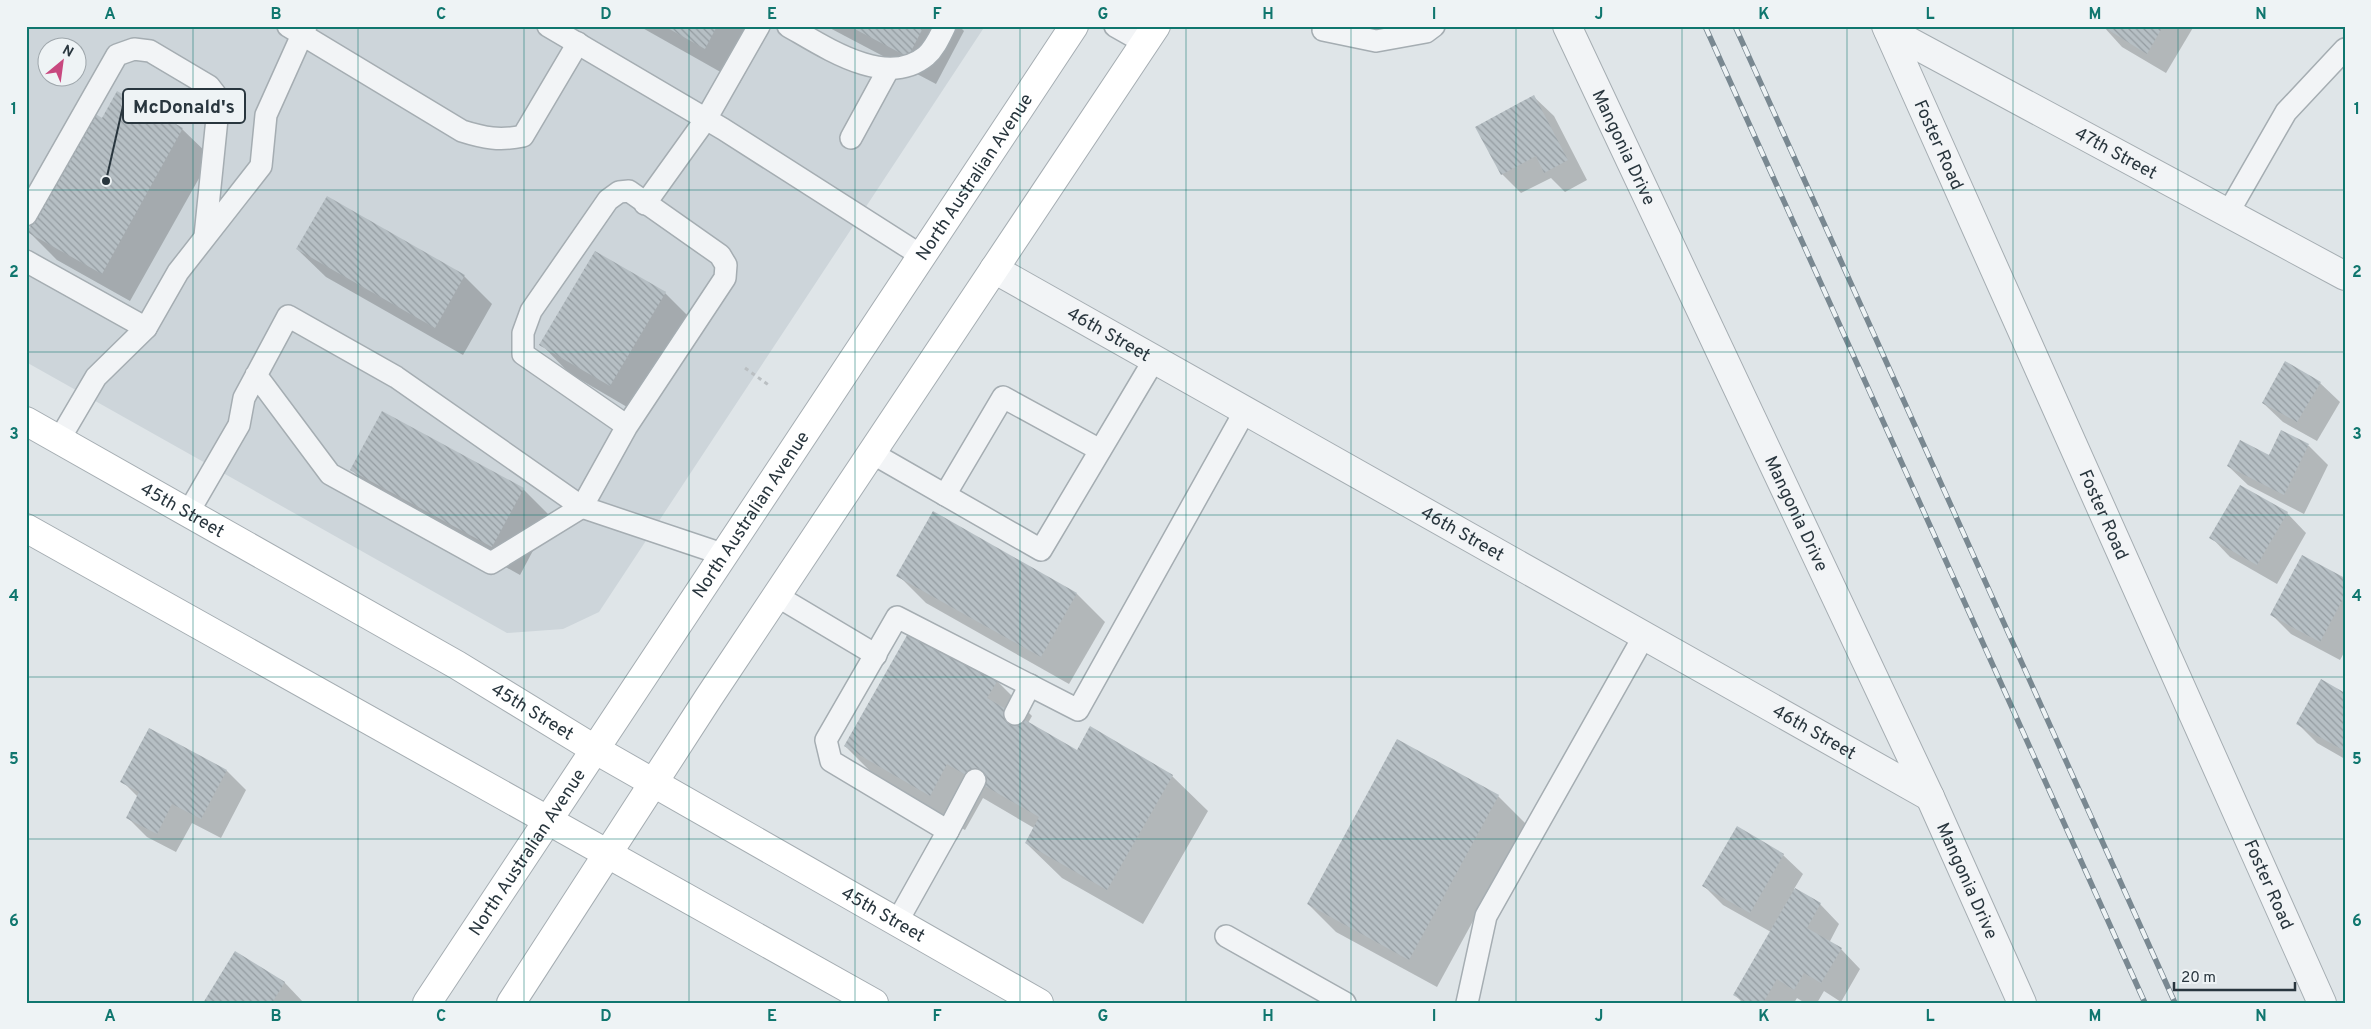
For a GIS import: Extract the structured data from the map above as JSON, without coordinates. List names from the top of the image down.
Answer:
{
  "streets": {
    "main road": ["North Australian Avenue", "45th Street"],
    "street": [
      "Foster Road",
      "Mangonia Drive",
      "47th Street",
      "46th Street"
    ]
  },
  "crossings": [
    ["Foster Road", "47th Street"],
    ["Mangonia Drive", "46th Street"],
    ["North Australian Avenue", "45th Street"]
  ],
  "places": ["McDonald's"],
  "scale_bar": "20 m",
  "north": "top right",
  "grid": {
    "columns": [
      "A",
      "B",
      "C",
      "D",
      "E",
      "F",
      "G",
      "H",
      "I",
      "J",
      "K",
      "L",
      "M",
      "N"
    ],
    "rows": [
      "1",
      "2",
      "3",
      "4",
      "5",
      "6"
    ]
  }
}
